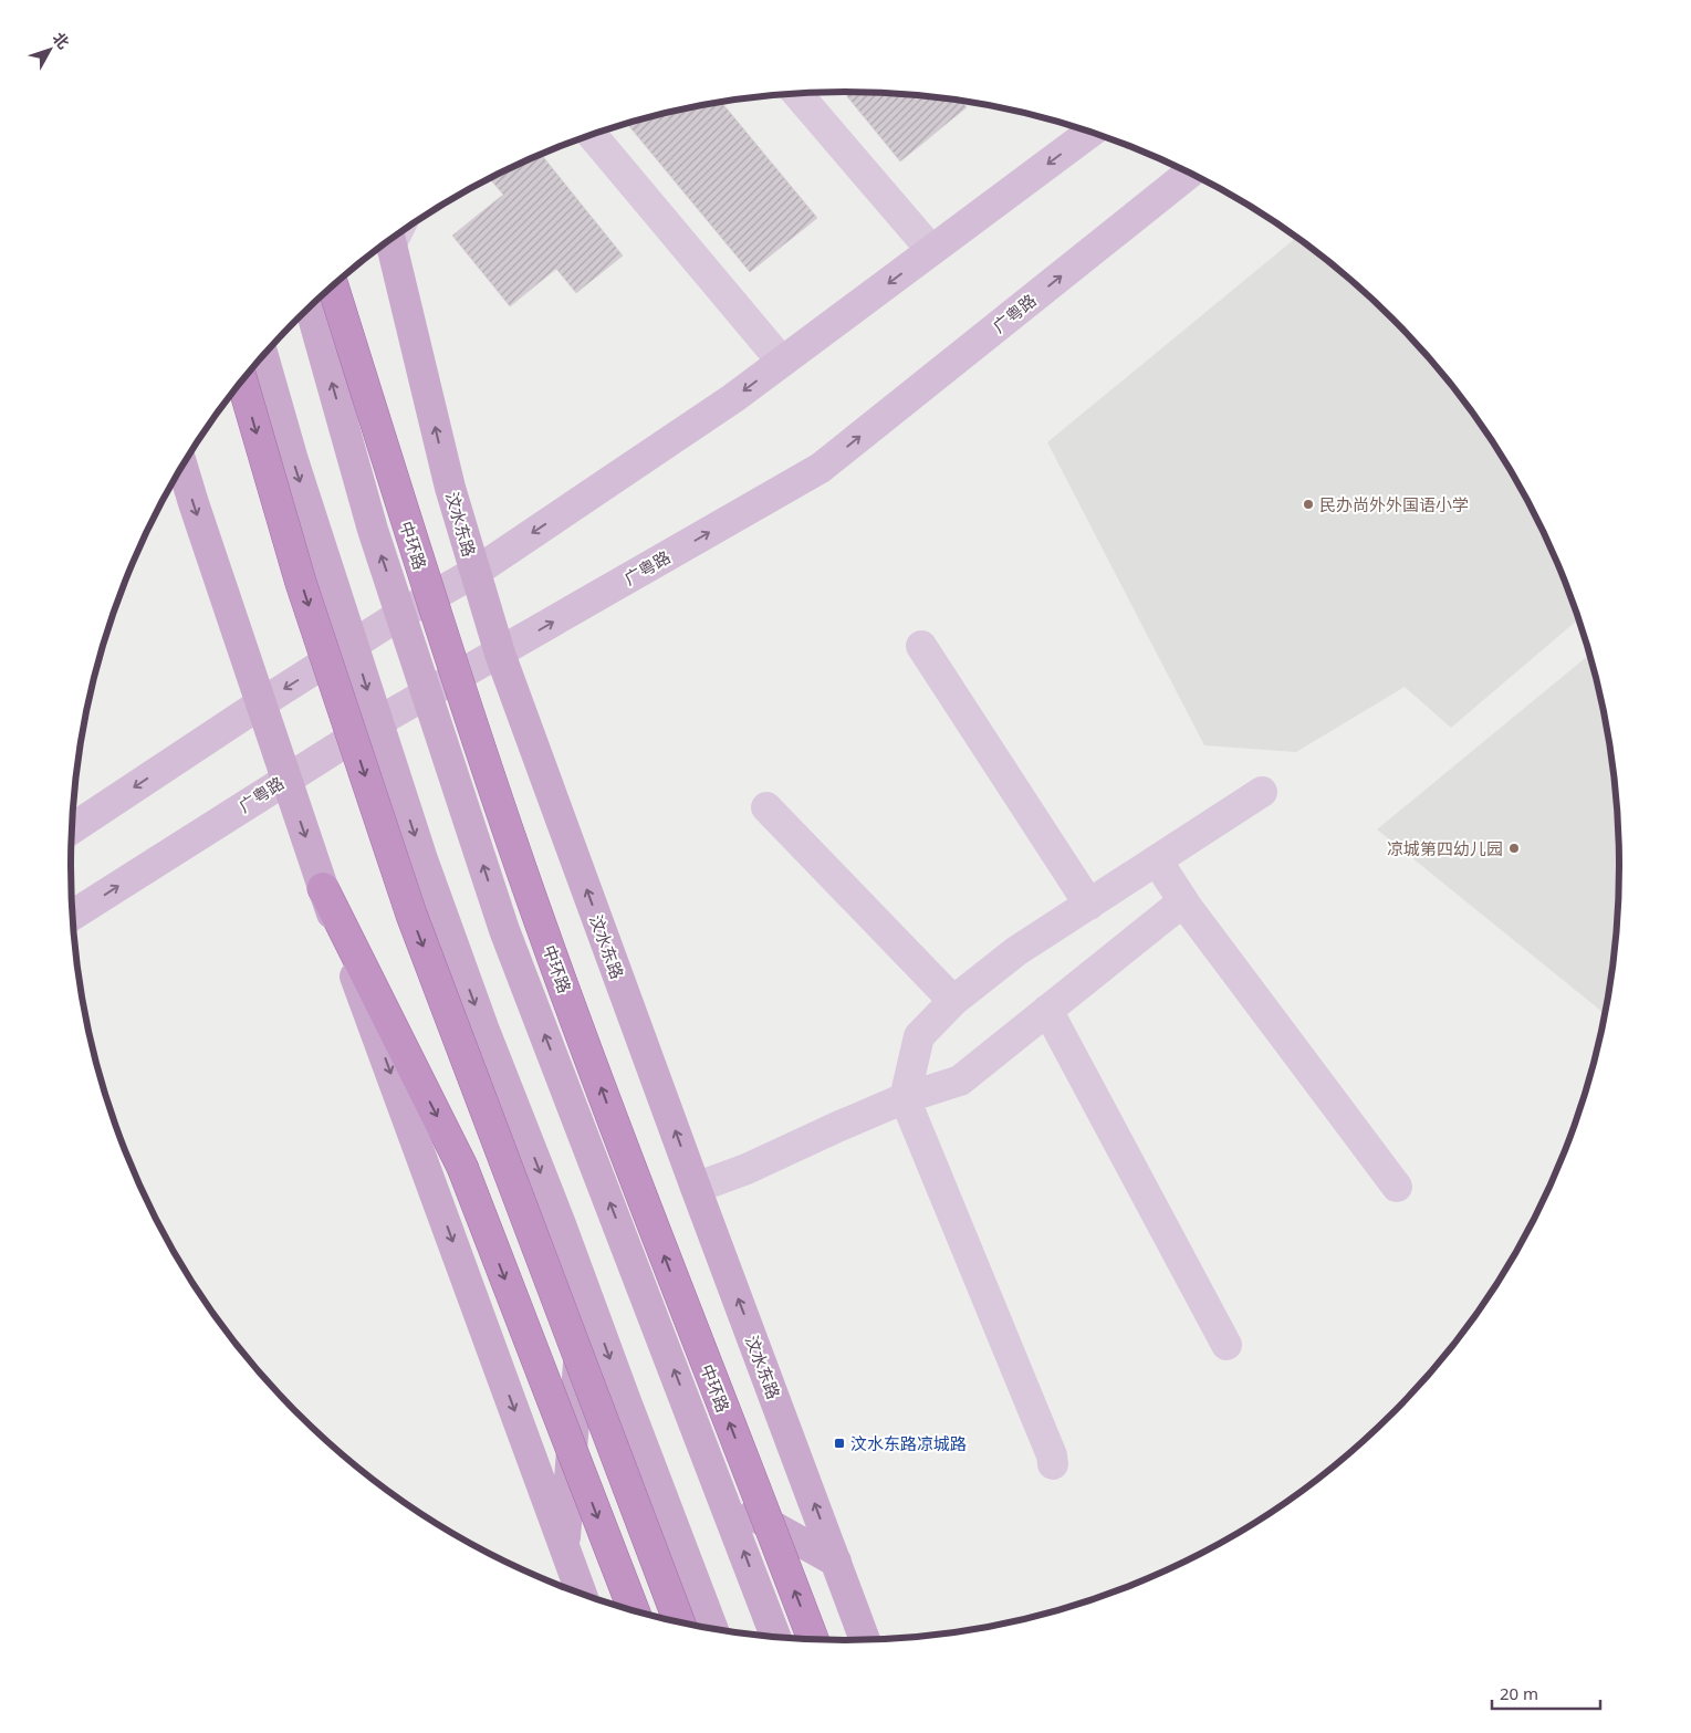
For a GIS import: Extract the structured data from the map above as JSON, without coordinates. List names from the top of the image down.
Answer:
{
  "streets": {
    "highway": ["中环路"],
    "main road": ["广粤路", "汶水东路"]
  },
  "crossings": [
    ["广粤路", "汶水东路"]
  ],
  "places": {
    "other": ["民办尚外外国语小学", "凉城第四幼儿园"],
    "transit": ["汶水东路凉城路"]
  },
  "scale_bar": "20 m",
  "north": "top right"
}
